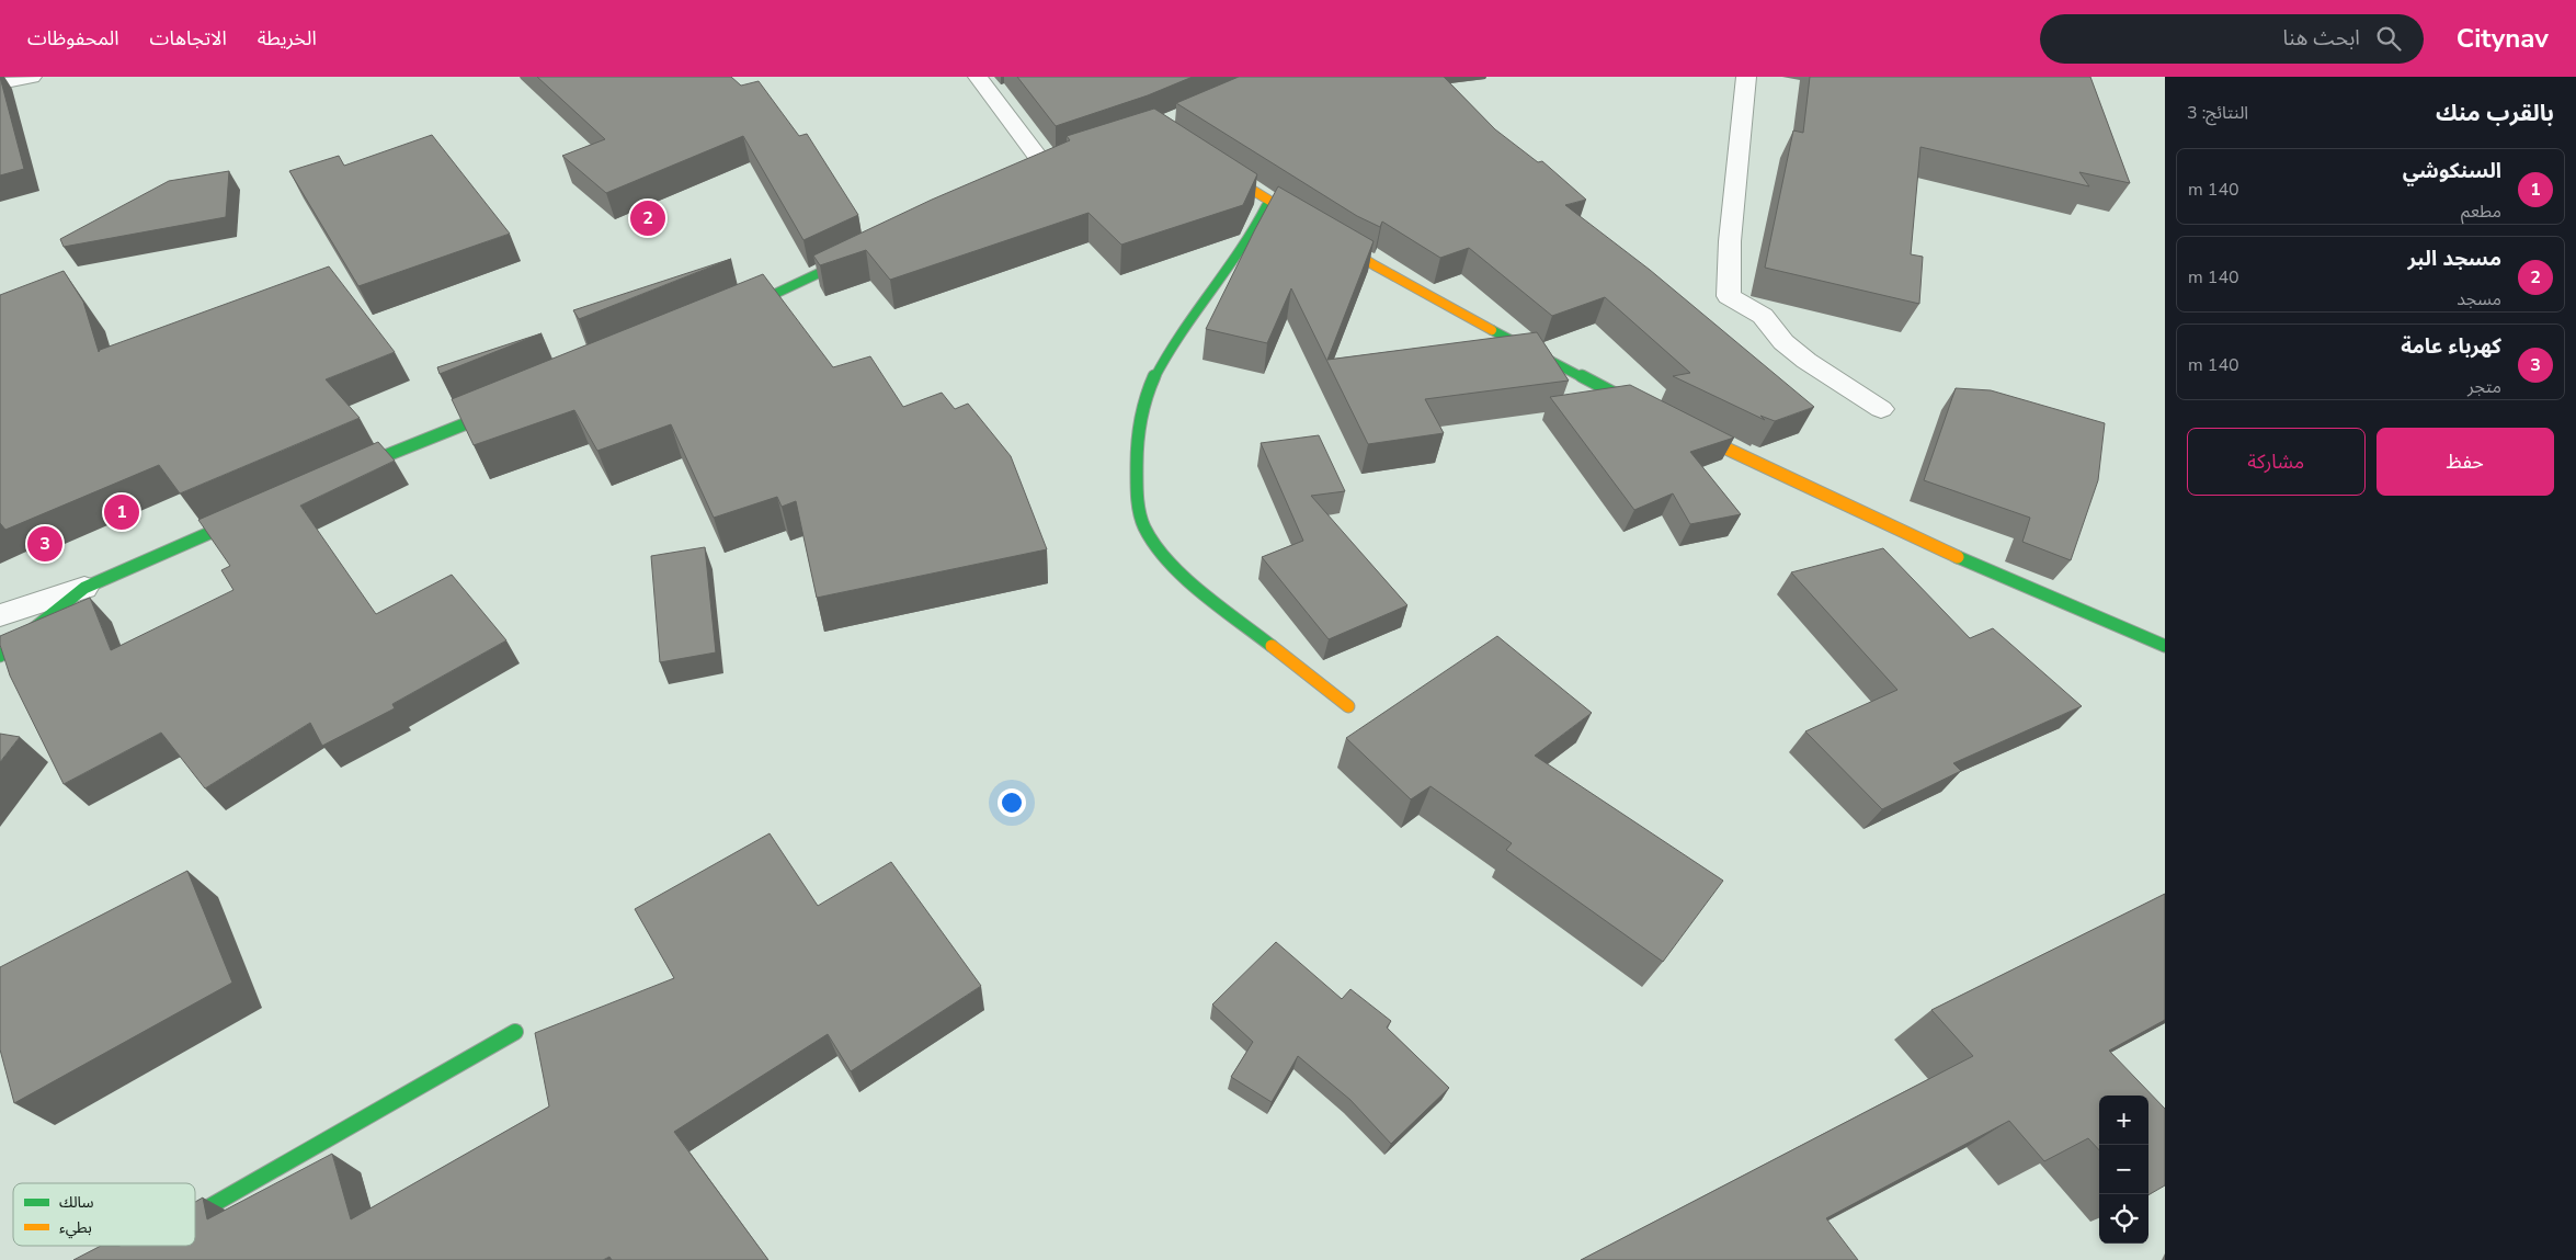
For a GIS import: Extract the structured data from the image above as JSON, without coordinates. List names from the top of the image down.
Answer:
{
  "legend": ["سالك", "بطيء"],
  "page": {
    "header": "Citynav",
    "search": "ابحث هنا",
    "nav": ["الخريطة", "الاتجاهات", "المحفوظات"],
    "heading": ["بالقرب منك", "النتائج: 3"],
    "list": [
      {
        "mark": "1",
        "name": "السنكوشي",
        "note": "مطعم",
        "value": "140 m"
      },
      {
        "mark": "2",
        "name": "مسجد البر",
        "note": "مسجد",
        "value": "140 m"
      },
      {
        "mark": "3",
        "name": "كهرباء عامة",
        "note": "متجر",
        "value": "140 m"
      }
    ],
    "pins": ["2", "1", "3"],
    "buttons": ["حفظ", "مشاركة"],
    "map_buttons": ["+", "−"]
  }
}
